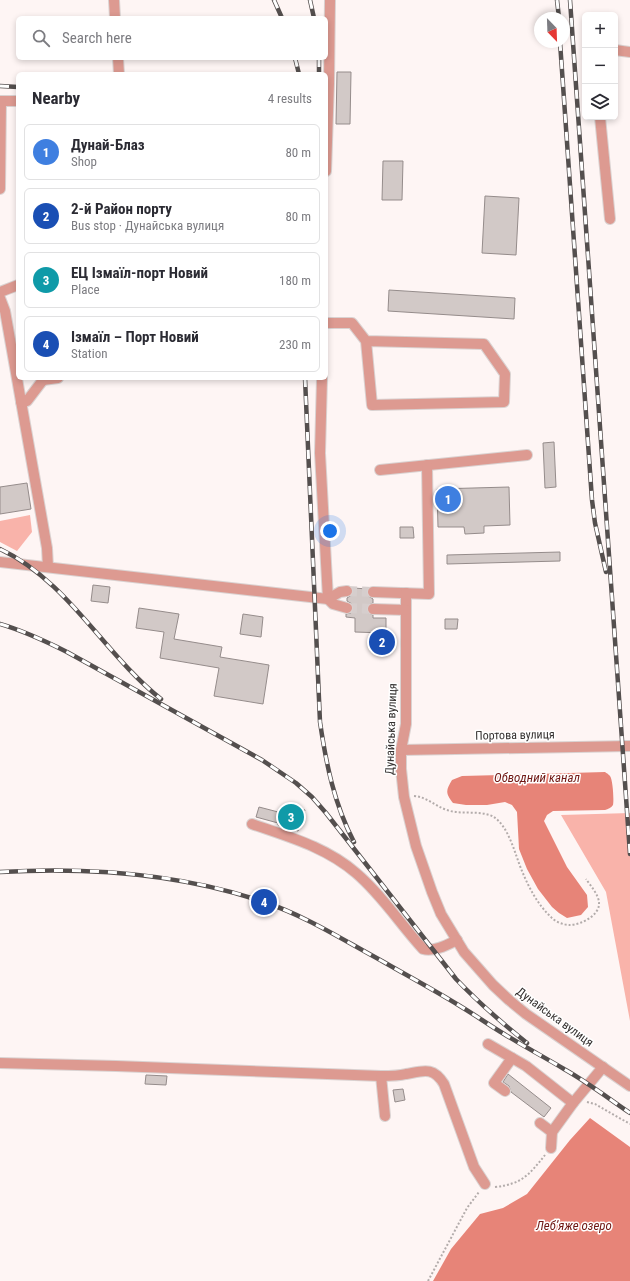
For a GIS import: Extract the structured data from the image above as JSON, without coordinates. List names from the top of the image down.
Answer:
{
  "streets": {
    "street": ["Дунайська вулиця", "Портова вулиця"]
  },
  "crossings": [
    ["Дунайська вулиця", "Портова вулиця"]
  ],
  "water": ["Обводний канал", "Леб’яже озеро"],
  "north": "bottom right",
  "page": {
    "map_buttons": ["+", "−"],
    "search": "Search here",
    "heading": ["Nearby", "4 results"],
    "list": [
      {
        "mark": "1",
        "name": "Дунай-Блаз",
        "note": "Shop",
        "value": "80 m"
      },
      {
        "mark": "2",
        "name": "2-й Район порту",
        "note": "Bus stop · Дунайська вулиця",
        "value": "80 m"
      },
      {
        "mark": "3",
        "name": "ЕЦ Ізмаїл-порт Новий",
        "note": "Place",
        "value": "180 m"
      },
      {
        "mark": "4",
        "name": "Ізмаїл – Порт Новий",
        "note": "Station",
        "value": "230 m"
      }
    ],
    "pins": [
      "1",
      "2",
      "3",
      "4"
    ]
  }
}
